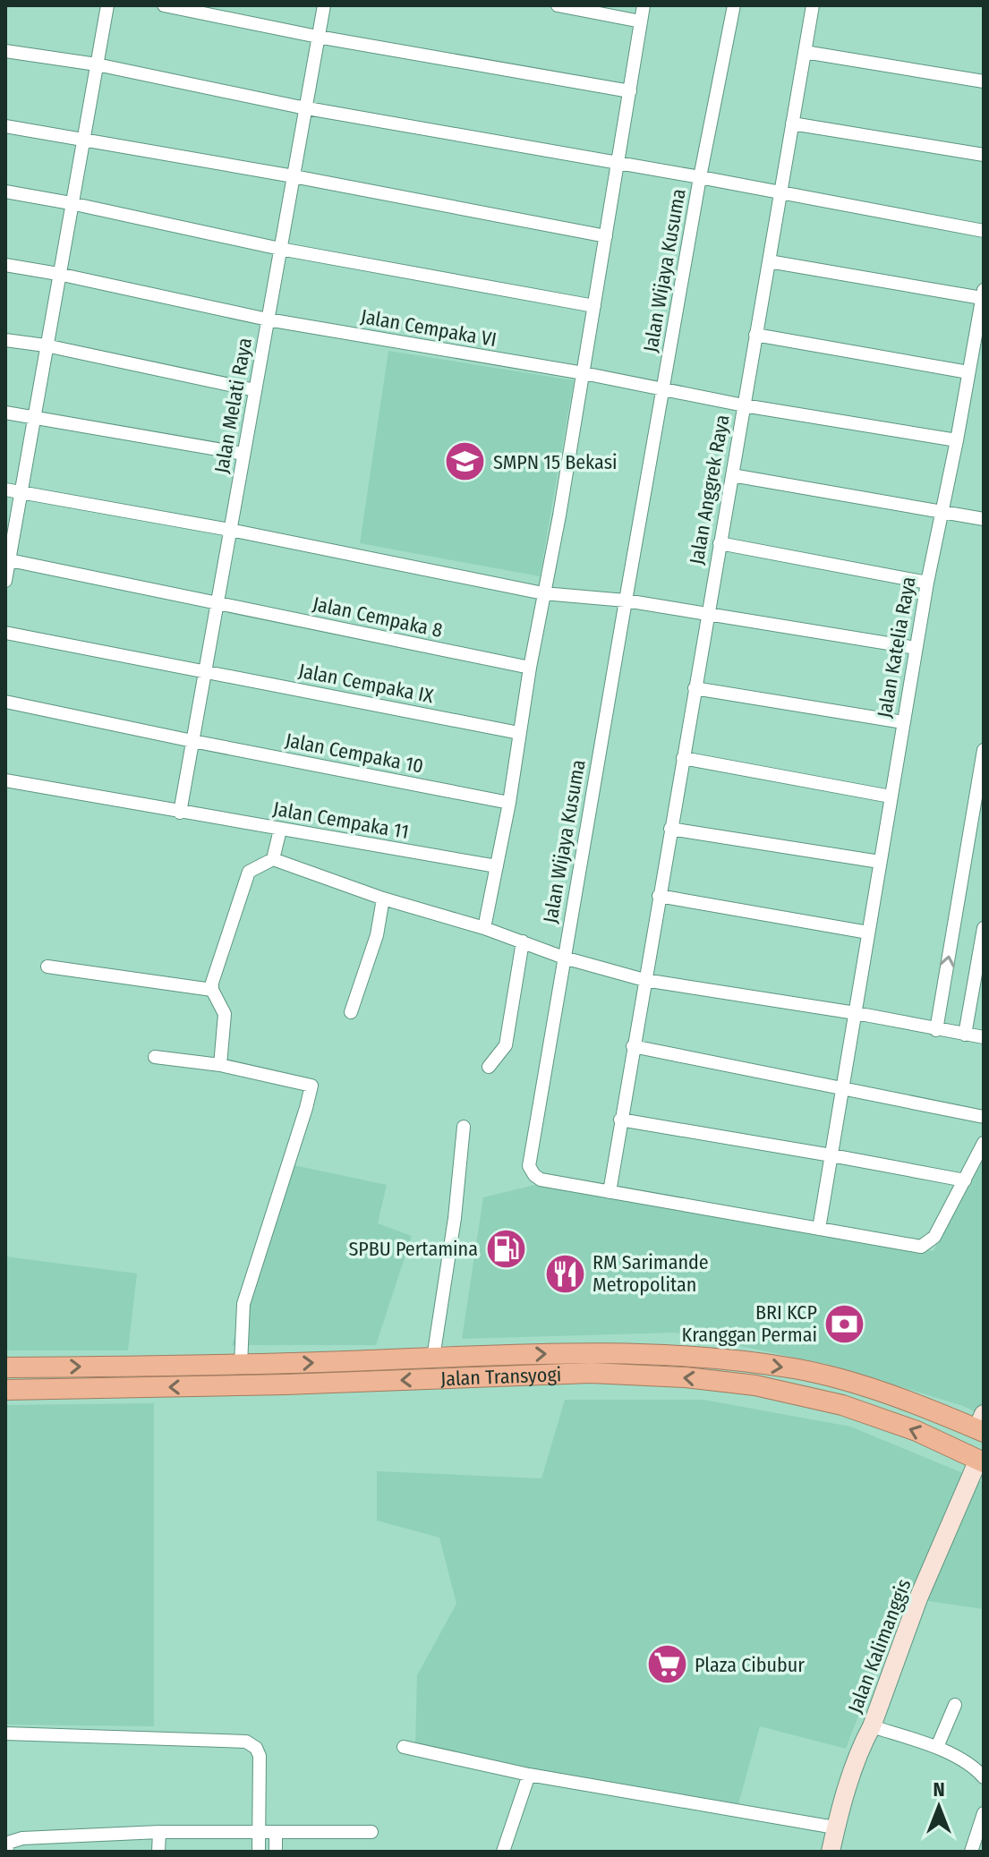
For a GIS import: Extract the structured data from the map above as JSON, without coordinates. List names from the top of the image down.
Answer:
{
  "streets": {
    "highway": ["Jalan Transyogi"],
    "main road": ["Jalan Kalimanggis"],
    "street": [
      "Jalan Wijaya Kusuma",
      "Jalan Cempaka VI",
      "Jalan Melati Raya",
      "Jalan Anggrek Raya",
      "Jalan Cempaka 8",
      "Jalan Katelia Raya",
      "Jalan Cempaka IX",
      "Jalan Cempaka 10",
      "Jalan Cempaka 11"
    ]
  },
  "crossings": [
    ["Jalan Wijaya Kusuma", "Jalan Cempaka VI"],
    ["Jalan Wijaya Kusuma", "Jalan Anggrek Raya"],
    ["Jalan Wijaya Kusuma", "Jalan Katelia Raya"],
    ["Jalan Cempaka VI", "Jalan Melati Raya"],
    ["Jalan Cempaka VI", "Jalan Anggrek Raya"],
    ["Jalan Cempaka VI", "Jalan Katelia Raya"],
    ["Jalan Melati Raya", "Jalan Cempaka 8"],
    ["Jalan Melati Raya", "Jalan Cempaka IX"],
    ["Jalan Melati Raya", "Jalan Cempaka 10"],
    ["Jalan Melati Raya", "Jalan Cempaka 11"],
    ["Jalan Transyogi", "Jalan Kalimanggis"]
  ],
  "places": {
    "school or university": ["SMPN 15 Bekasi"],
    "fuel station": ["SPBU Pertamina"],
    "restaurant": ["RM Sarimande Metropolitan"],
    "bank": ["BRI KCP Kranggan Permai"],
    "supermarket": ["Plaza Cibubur"]
  },
  "north": "top"
}
